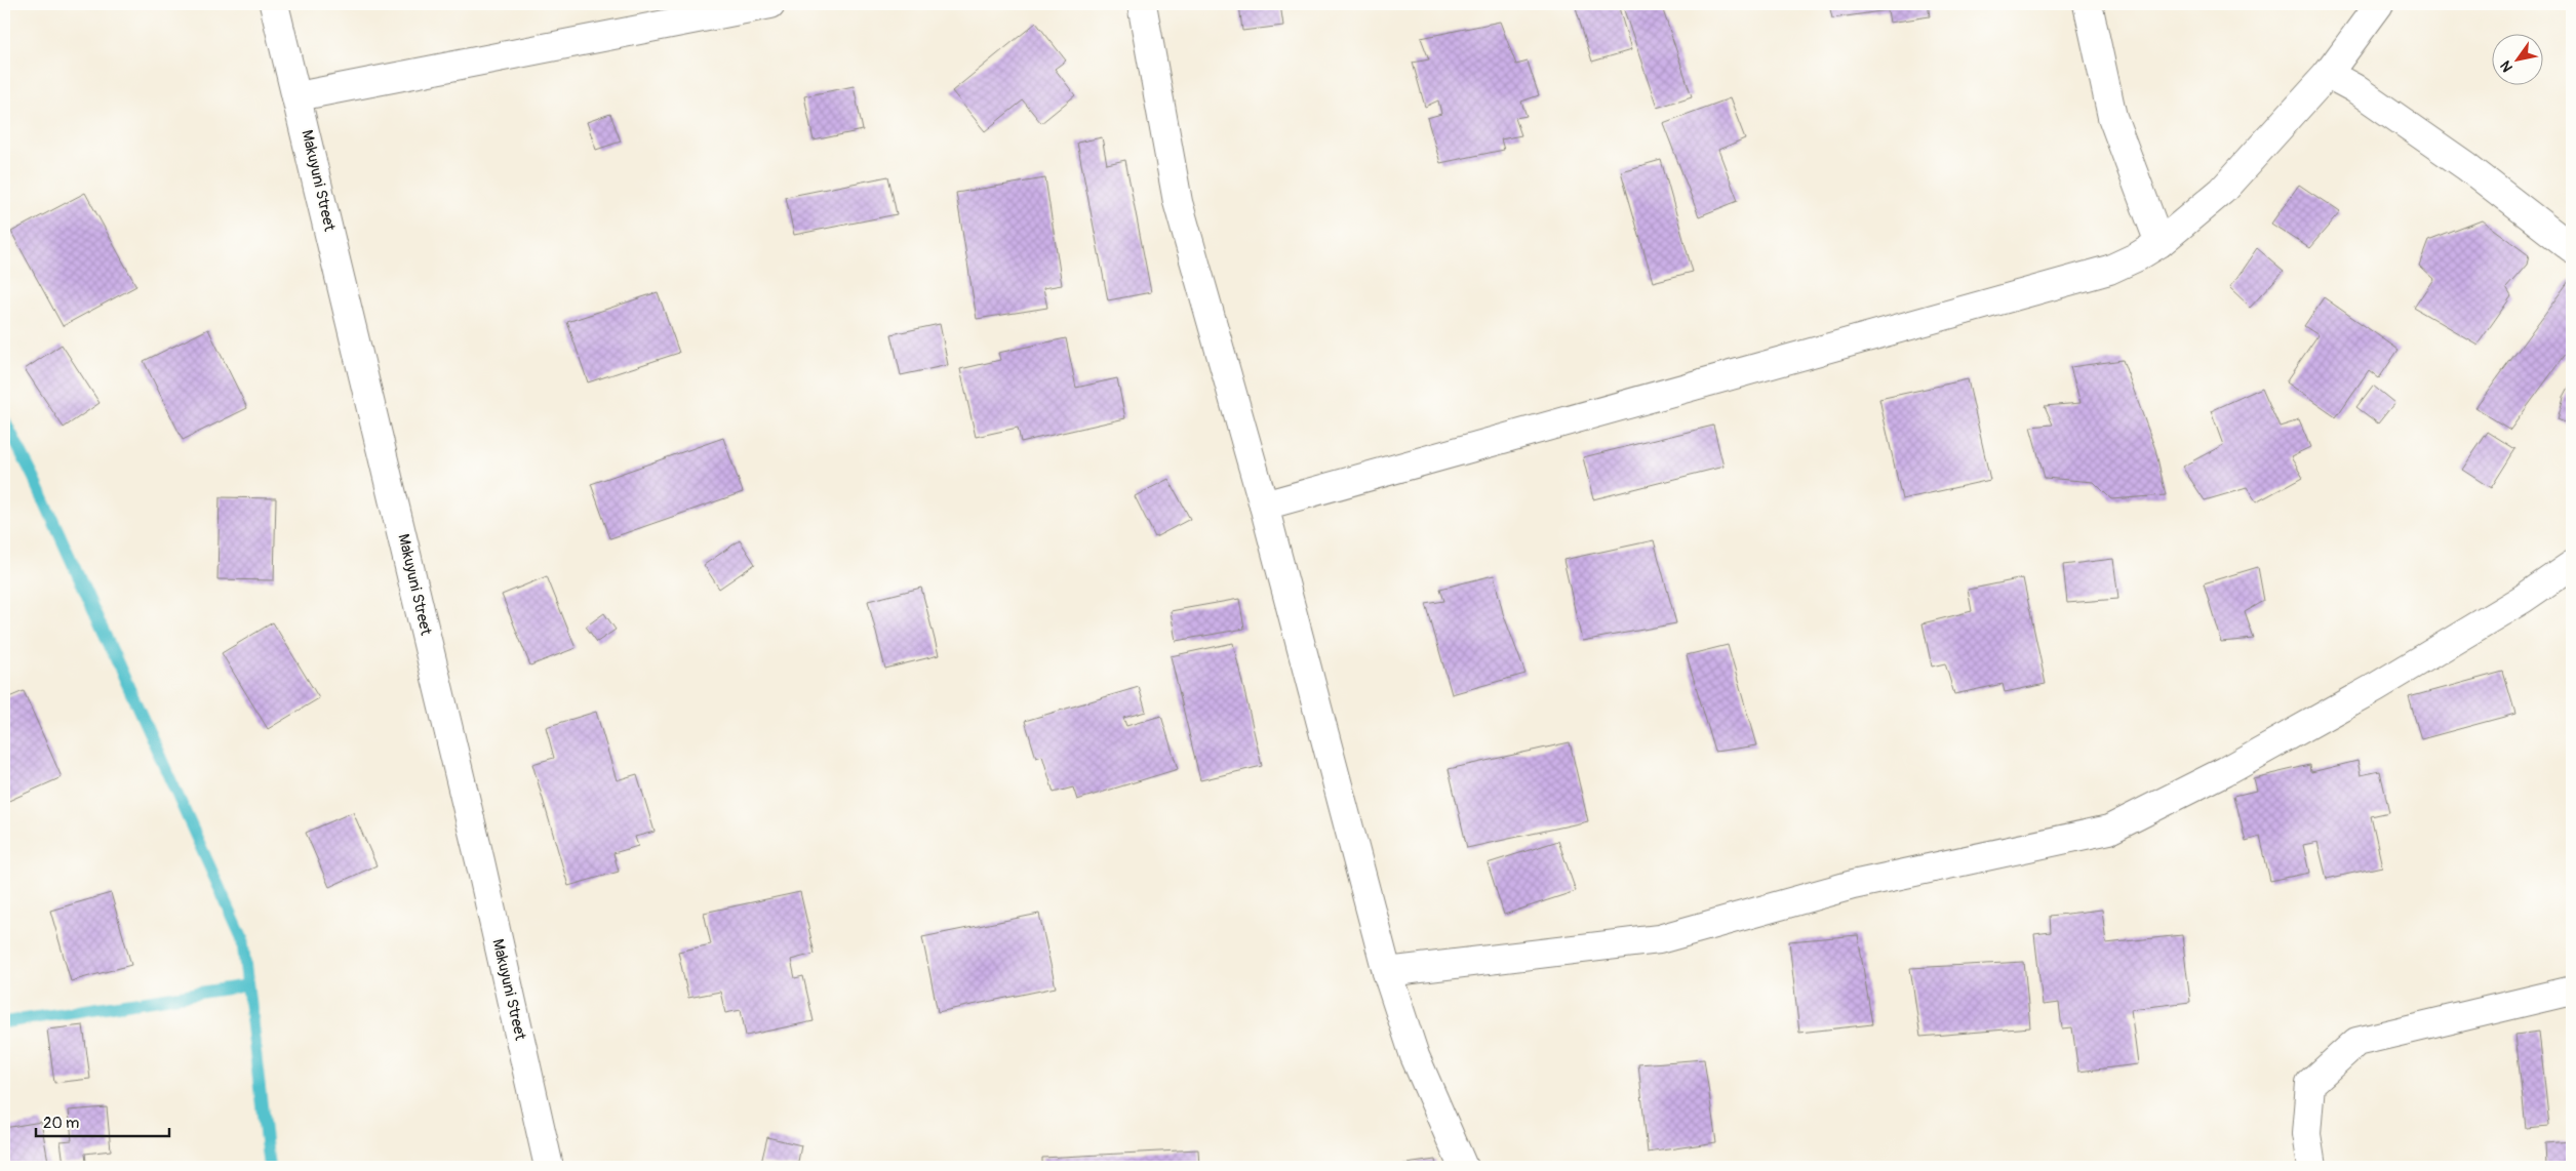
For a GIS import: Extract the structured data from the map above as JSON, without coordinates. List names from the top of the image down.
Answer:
{
  "streets": {
    "street": ["Makuyuni Street"]
  },
  "scale_bar": "20 m",
  "north": "bottom left"
}
